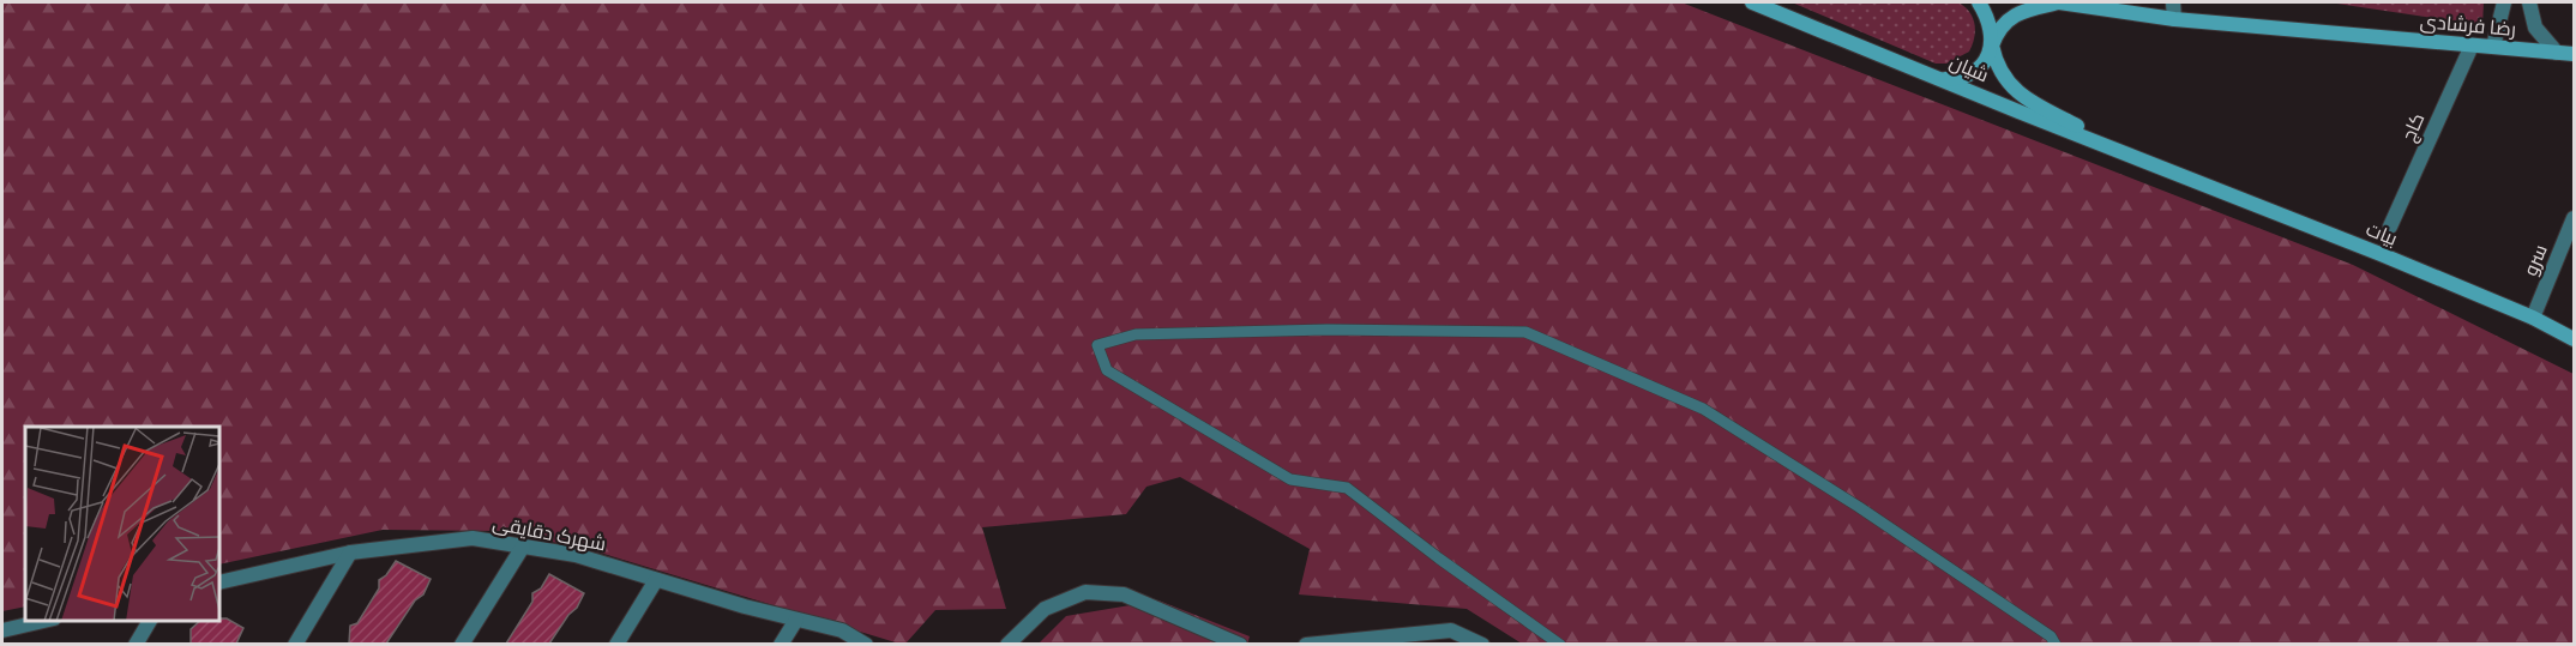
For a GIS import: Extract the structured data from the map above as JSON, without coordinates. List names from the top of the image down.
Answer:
{
  "streets": {
    "main road": ["رضا فرشادی", "شیان", "بیات"],
    "street": ["کاج", "سرو", "شهرک دقایقی"]
  },
  "crossings": [
    ["رضا فرشادی", "کاج"],
    ["شیان", "بیات"],
    ["بیات", "سرو"]
  ]
}
